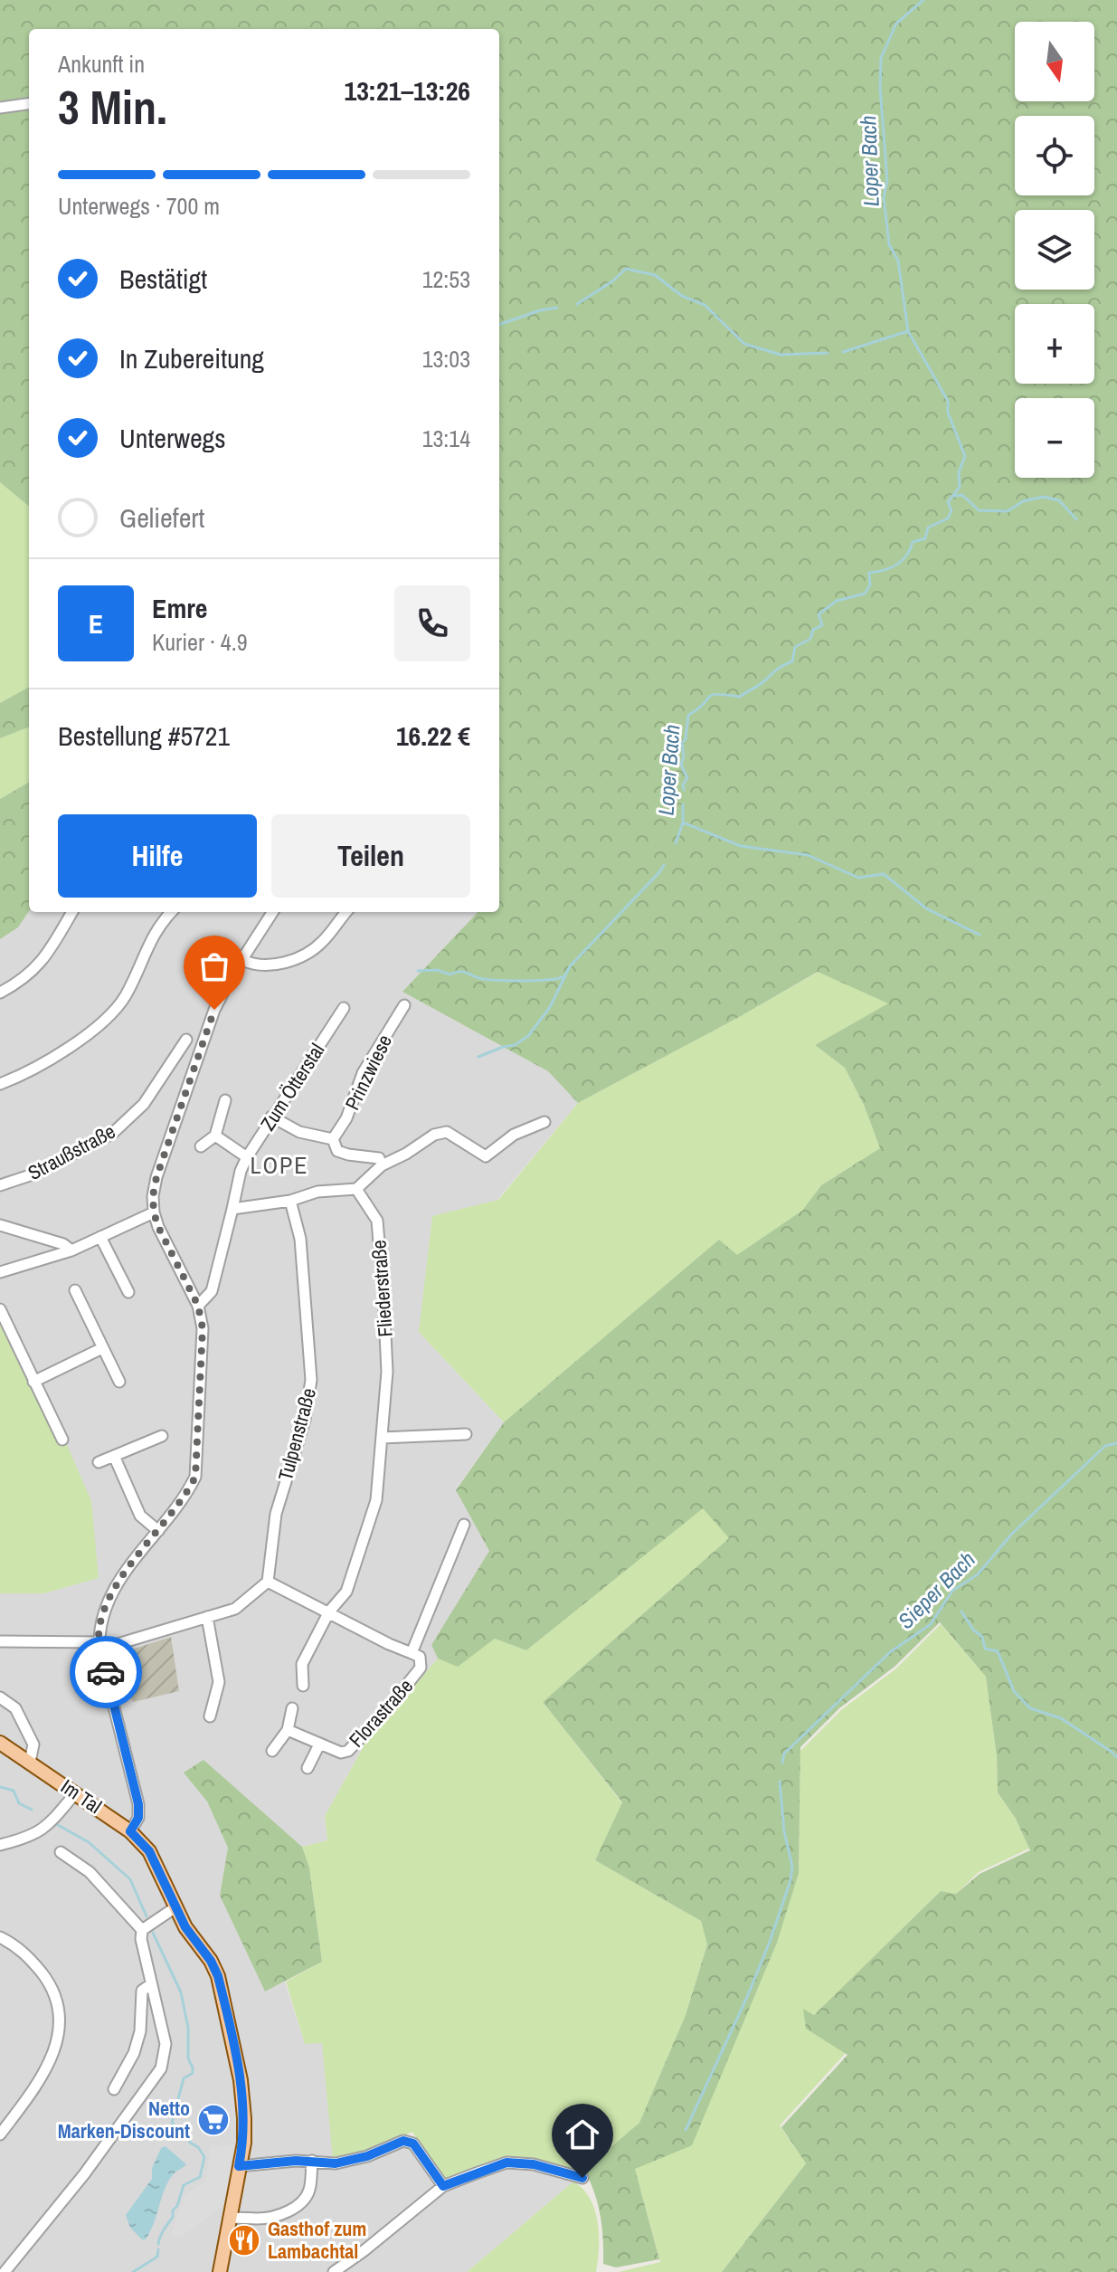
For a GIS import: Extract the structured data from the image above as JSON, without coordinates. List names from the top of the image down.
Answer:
{
  "streets": {
    "main road": ["Im Tal"],
    "street": [
      "Prinzwiese",
      "Zum Ötterstal",
      "Straußstraße",
      "Fliederstraße",
      "Tulpenstraße",
      "Florastraße"
    ]
  },
  "crossings": [
    ["Fliederstraße", "Florastraße"],
    ["Tulpenstraße", "Florastraße"]
  ],
  "districts": ["LOPE"],
  "water": ["Loper Bach", "Sieper Bach"],
  "places": {
    "supermarket": ["Netto Marken-Discount"],
    "restaurant": ["Gasthof zum Lambachtal"]
  },
  "north": "bottom",
  "page": {
    "map_buttons": ["+", "−"],
    "heading": ["3 Min.", "Ankunft in", "13:21–13:26"],
    "panel": [
      "Emre",
      "Kurier · 4.9",
      "Bestellung #5721",
      "16.22 €"
    ],
    "bar": "Unterwegs · 700 m",
    "list": [
      ["Bestätigt", "12:53"],
      ["In Zubereitung", "13:03"],
      ["Unterwegs", "13:14"],
      "Geliefert"
    ],
    "round": "E",
    "buttons": ["Hilfe", "Teilen"]
  }
}
